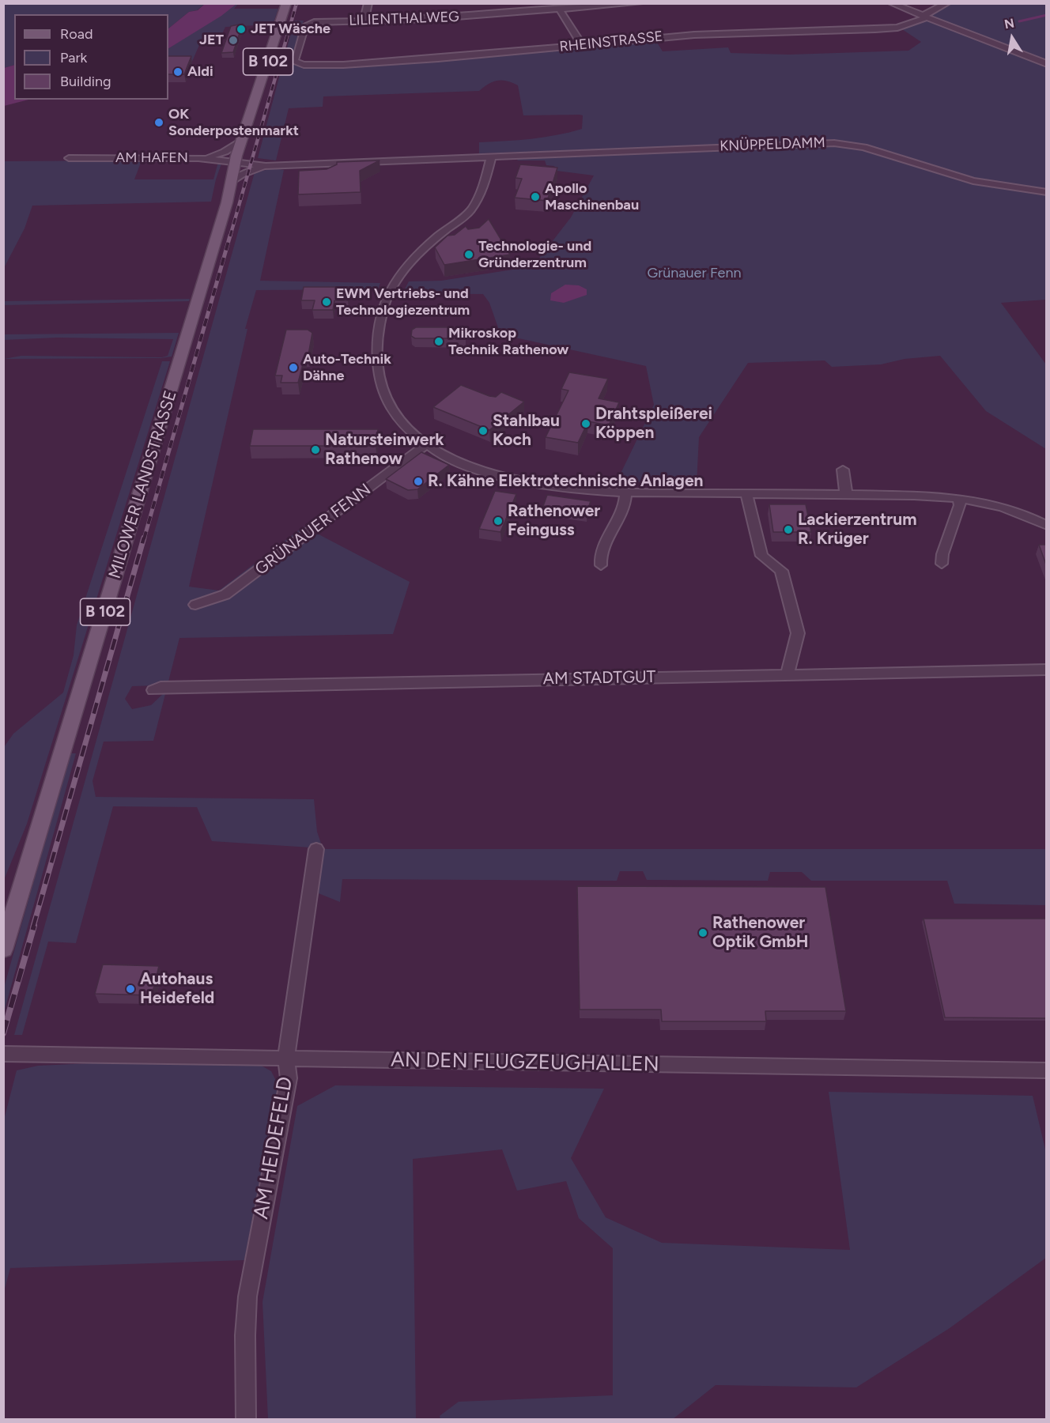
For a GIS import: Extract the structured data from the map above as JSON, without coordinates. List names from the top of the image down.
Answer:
{
  "streets": {
    "main road": ["B 102", "MILOWER LANDSTRASSE"],
    "street": [
      "LILIENTHALWEG",
      "RHEINSTRASSE",
      "KNÜPPELDAMM",
      "AM HAFEN",
      "GRÜNAUER FENN",
      "AM STADTGUT",
      "AN DEN FLUGZEUGHALLEN",
      "AM HEIDEFELD"
    ]
  },
  "crossings": [
    ["LILIENTHALWEG", "RHEINSTRASSE"],
    ["AM HAFEN", "MILOWER LANDSTRASSE"],
    ["AN DEN FLUGZEUGHALLEN", "AM HEIDEFELD"]
  ],
  "parks": ["Grünauer Fenn"],
  "places": [
    "JET Wäsche",
    "JET",
    "Aldi",
    "OK Sonderpostenmarkt",
    "Apollo Maschinenbau",
    "Technologie- und Gründerzentrum",
    "EWM Vertriebs- und Technologiezentrum",
    "Mikroskop Technik Rathenow",
    "Auto-Technik Dähne",
    "Drahtspleißerei Köppen",
    "Stahlbau Koch",
    "Natursteinwerk Rathenow",
    "R. Kähne Elektrotechnische Anlagen",
    "Rathenower Feinguss",
    "Lackierzentrum R. Krüger",
    "Rathenower Optik GmbH",
    "Autohaus Heidefeld"
  ],
  "legend": ["Road", "Park", "Building"],
  "north": "top"
}
